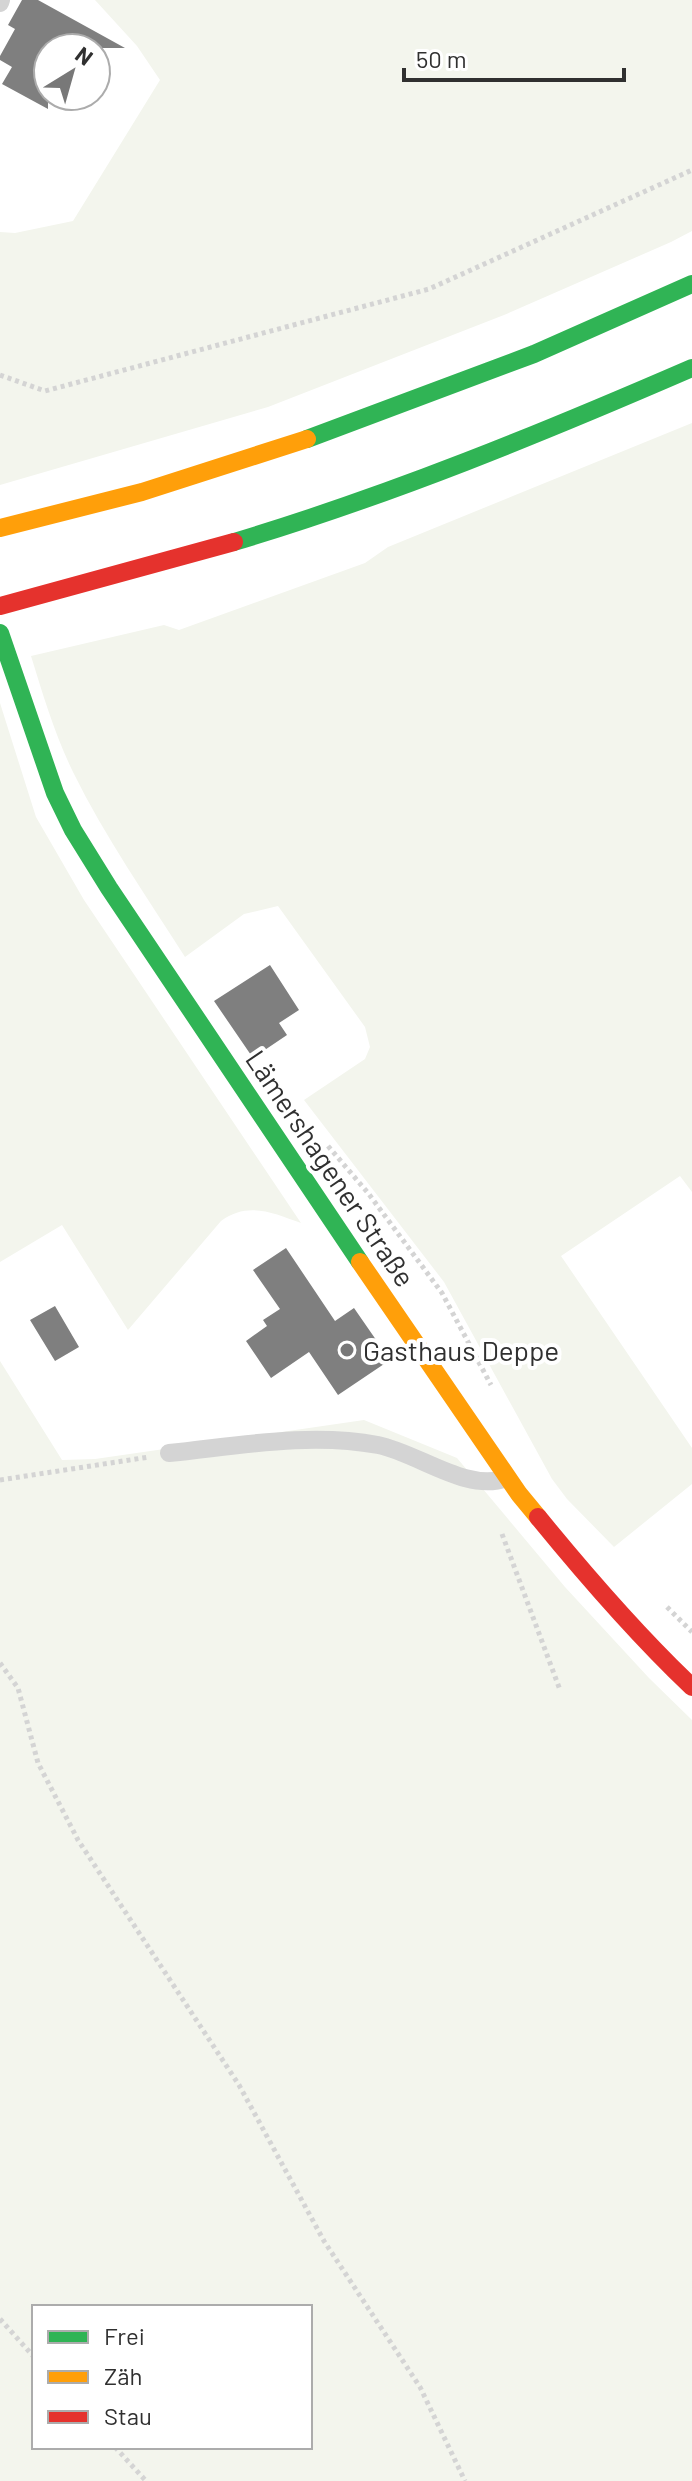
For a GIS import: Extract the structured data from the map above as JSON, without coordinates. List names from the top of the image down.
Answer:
{
  "streets": {
    "main road": ["Lämershagener Straße"]
  },
  "places": ["Gasthaus Deppe"],
  "legend": ["Frei", "Zäh", "Stau"],
  "scale_bar": "50 m",
  "north": "top right"
}
